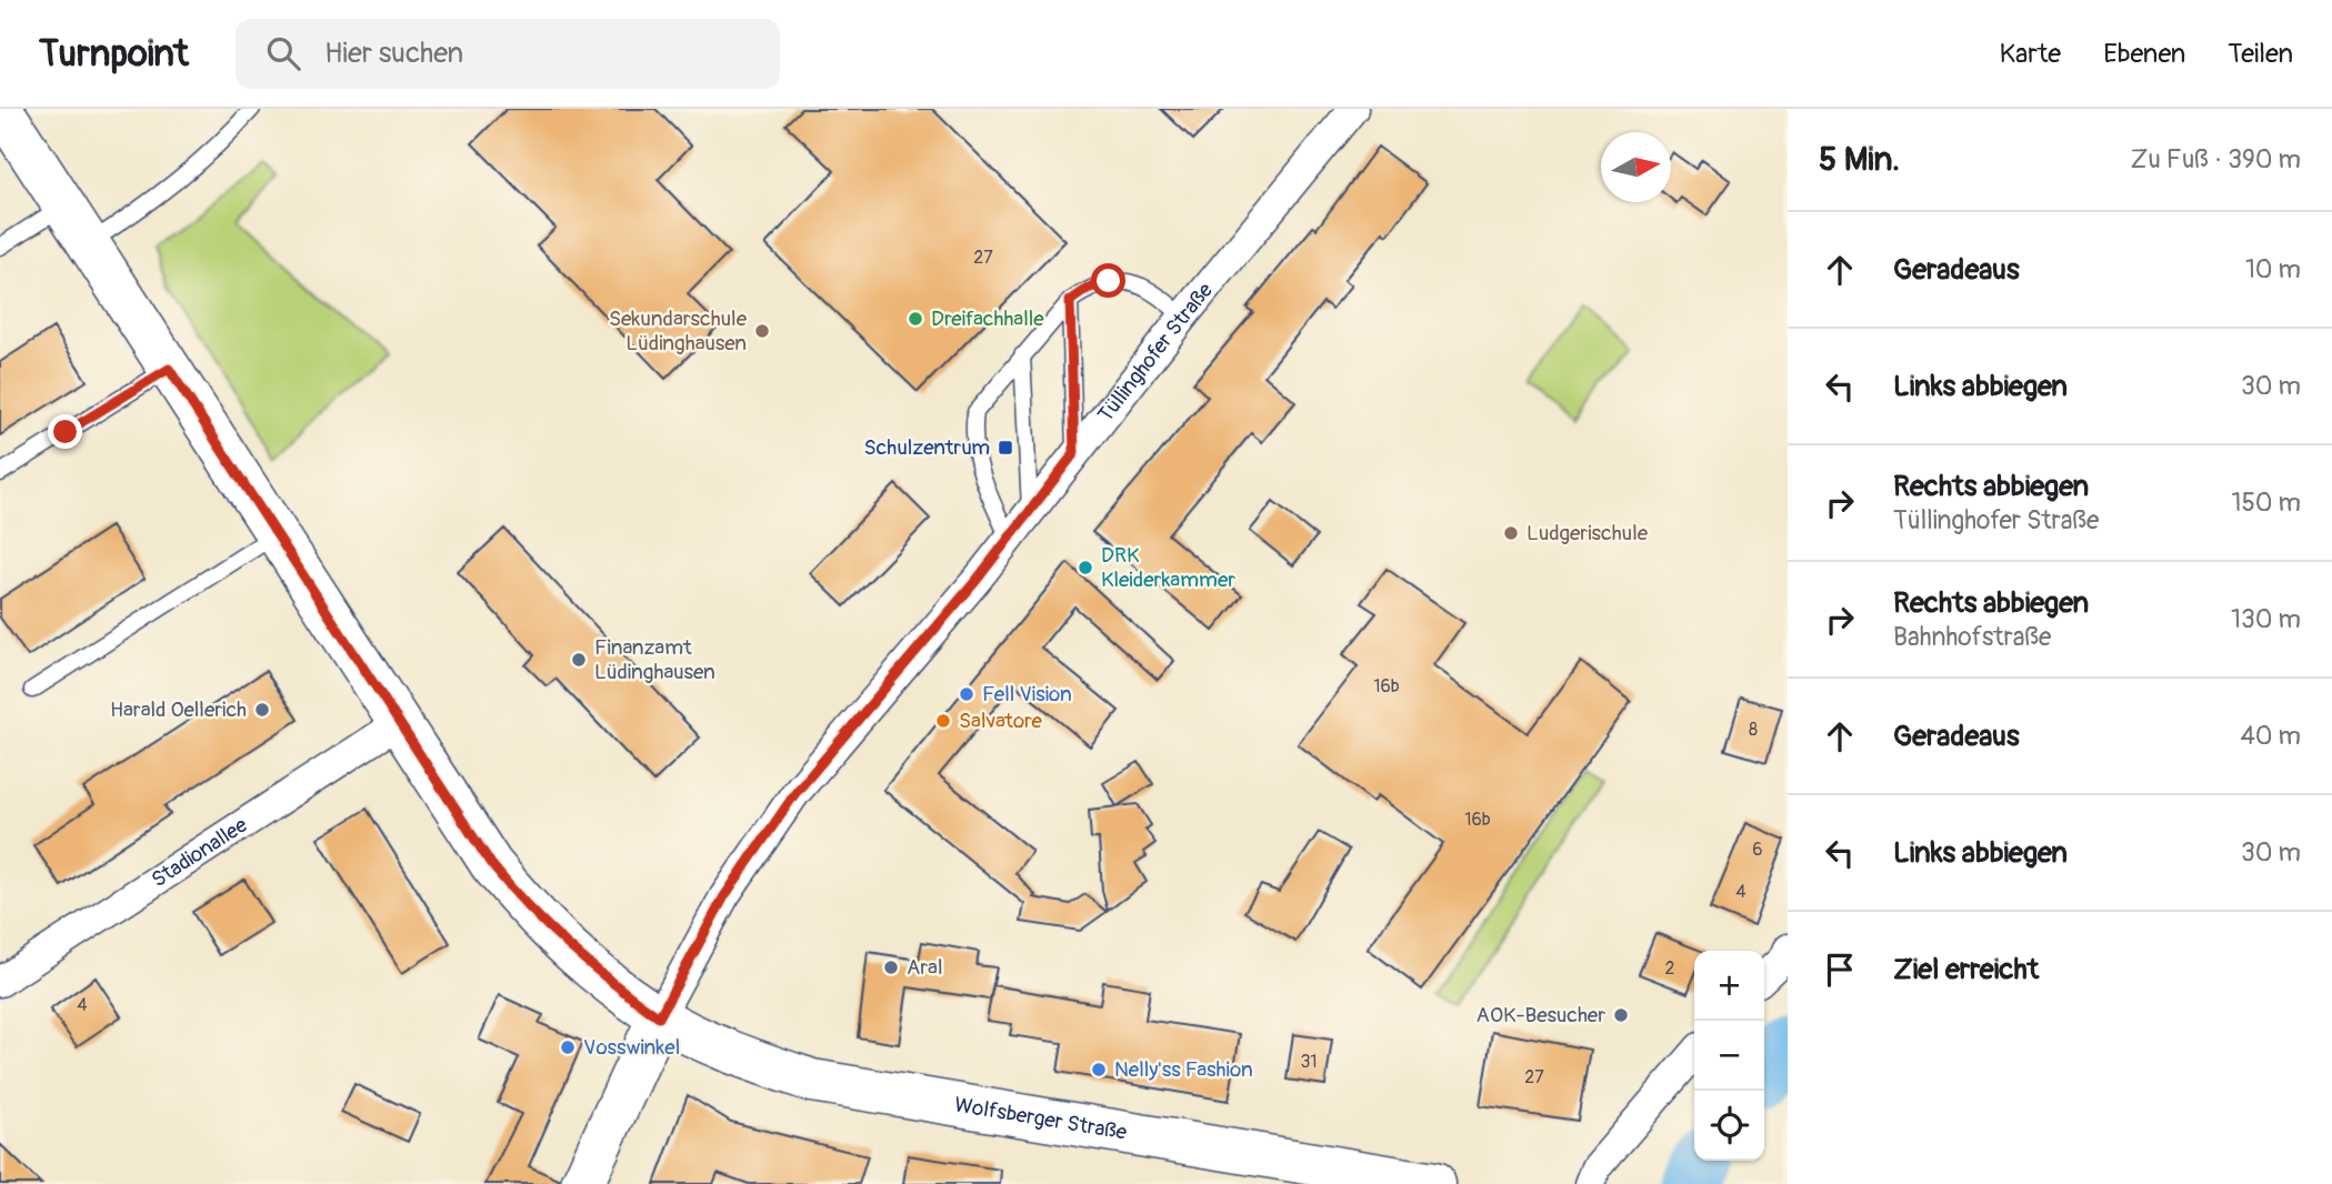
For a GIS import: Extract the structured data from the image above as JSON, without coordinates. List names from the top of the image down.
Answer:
{
  "streets": {
    "main road": ["Tüllinghofer Straße", "Wolfsberger Straße"],
    "street": ["Stadionallee"]
  },
  "crossings": [
    ["Tüllinghofer Straße", "Wolfsberger Straße"],
    ["Stadionallee", "Wolfsberger Straße"]
  ],
  "places": {
    "other": [
      "Dreifachhalle",
      "Sekundarschule Lüdinghausen",
      "Ludgerischule",
      "DRK Kleiderkammer",
      "Finanzamt Lüdinghausen",
      "Fell Vision",
      "Harald Oellerich",
      "Salvatore",
      "Aral",
      "AOK-Besucher",
      "Vosswinkel",
      "Nelly'ss Fashion"
    ],
    "transit": ["Schulzentrum"]
  },
  "house_numbers": [
    "27",
    "16b",
    "8",
    "16b",
    "6",
    "4",
    "2",
    "4",
    "31",
    "27"
  ],
  "north": "right",
  "page": {
    "header": "Turnpoint",
    "search": "Hier suchen",
    "nav": ["Karte", "Ebenen", "Teilen"],
    "heading": ["5 Min.", "Zu Fuß · 390 m"],
    "list": [
      ["Geradeaus", "10 m"],
      ["Links abbiegen", "30 m"],
      ["Rechts abbiegen", "Tüllinghofer Straße", "150 m"],
      ["Rechts abbiegen", "Bahnhofstraße", "130 m"],
      ["Geradeaus", "40 m"],
      ["Links abbiegen", "30 m"],
      "Ziel erreicht"
    ],
    "map_buttons": ["+", "−"]
  }
}
